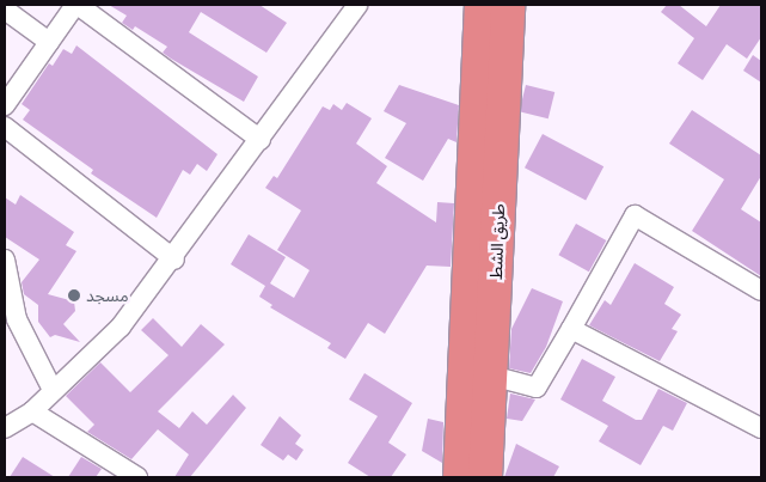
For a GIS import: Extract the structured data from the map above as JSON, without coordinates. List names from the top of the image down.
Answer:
{
  "streets": {
    "highway": ["طريق الشط"]
  },
  "places": ["مسجد"]
}
